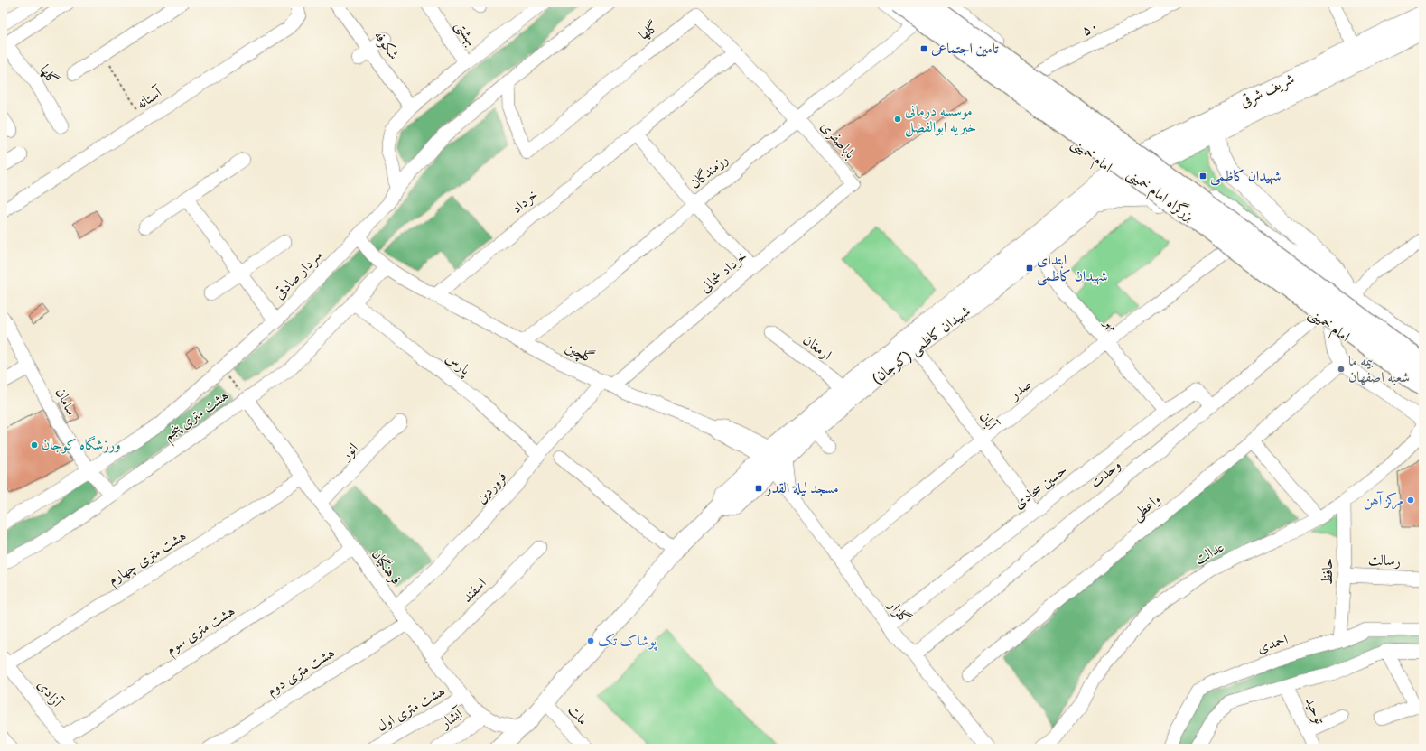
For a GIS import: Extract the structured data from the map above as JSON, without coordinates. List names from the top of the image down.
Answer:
{
  "streets": {
    "highway": ["بزرگراه امام خمینی"],
    "main road": ["شریف شرقی", "امام خمینی", "شهیدان کاظمی (کوجان)"],
    "street": [
      "۵۰",
      "گلها",
      "بهشتی",
      "شکوفه",
      "آستانه",
      "باباصفری",
      "رزمندگان",
      "خرداد",
      "خرداد شمالی",
      "سردار صادقی",
      "مهر",
      "ارمغان",
      "گلچین",
      "پارس",
      "صدر",
      "سامان",
      "هشت متری پنجم",
      "آبان",
      "انور",
      "وحدت",
      "حسین سجادی",
      "فروردین",
      "واعظی",
      "عدالت",
      "هشت متری چهارم",
      "رسالت",
      "فرهنگیان",
      "حافظ",
      "اسفند",
      "گلزار",
      "هشت متری سوم",
      "احمدی",
      "هشت متری دوم",
      "آزادی",
      "هشت متری اول",
      "توحید",
      "ملت",
      "آبشار"
    ]
  },
  "crossings": [
    ["گلها", "باباصفری"],
    ["گلها", "رزمندگان"],
    ["گلها", "خرداد"],
    ["گلها", "سردار صادقی"],
    ["شریف شرقی", "امام خمینی"],
    ["شریف شرقی", "شهیدان کاظمی (کوجان)"],
    ["باباصفری", "رزمندگان"],
    ["باباصفری", "خرداد شمالی"],
    ["امام خمینی", "رزمندگان"],
    ["امام خمینی", "شهیدان کاظمی (کوجان)"],
    ["امام خمینی", "صدر"],
    ["امام خمینی", "وحدت"],
    ["رزمندگان", "گلچین"],
    ["خرداد", "گلچین"],
    ["خرداد شمالی", "گلچین"],
    ["خرداد شمالی", "فروردین"],
    ["سردار صادقی", "گلچین"],
    ["سردار صادقی", "سامان"],
    ["مهر", "شهیدان کاظمی (کوجان)"],
    ["مهر", "صدر"],
    ["مهر", "حسین سجادی"],
    ["شهیدان کاظمی (کوجان)", "ارمغان"],
    ["شهیدان کاظمی (کوجان)", "گلچین"],
    ["شهیدان کاظمی (کوجان)", "آبان"],
    ["شهیدان کاظمی (کوجان)", "فرهنگیان"],
    ["شهیدان کاظمی (کوجان)", "گلزار"],
    ["شهیدان کاظمی (کوجان)", "ملت"],
    ["گلچین", "هشت متری پنجم"],
    ["گلچین", "فروردین"],
    ["گلچین", "گلزار"],
    ["پارس", "هشت متری پنجم"],
    ["پارس", "فروردین"],
    ["صدر", "آبان"],
    ["صدر", "گلزار"],
    ["سامان", "هشت متری پنجم"],
    ["هشت متری پنجم", "فرهنگیان"],
    ["آبان", "حسین سجادی"],
    ["انور", "فرهنگیان"],
    ["وحدت", "حسین سجادی"],
    ["وحدت", "گلزار"],
    ["حسین سجادی", "گلزار"],
    ["فروردین", "فرهنگیان"],
    ["عدالت", "حافظ"],
    ["هشت متری چهارم", "فرهنگیان"],
    ["هشت متری چهارم", "آزادی"],
    ["رسالت", "حافظ"],
    ["فرهنگیان", "اسفند"],
    ["فرهنگیان", "هشت متری سوم"],
    ["فرهنگیان", "هشت متری دوم"],
    ["فرهنگیان", "هشت متری اول"],
    ["فرهنگیان", "آبشار"],
    ["حافظ", "احمدی"],
    ["هشت متری سوم", "آزادی"]
  ],
  "places": {
    "transit": [
      "تامین اجتماعی",
      "شهیدان کاظمی",
      "ابتدای شهیدان کاظمی",
      "مسجد لیلة القدر"
    ],
    "other": [
      "موسسه درمانی خیریه ابوالفضل",
      "بیمه ما شعبه اصفهان",
      "ورزشگاه کوجان",
      "مرکز آهن",
      "پوشاک تک"
    ]
  }
}
